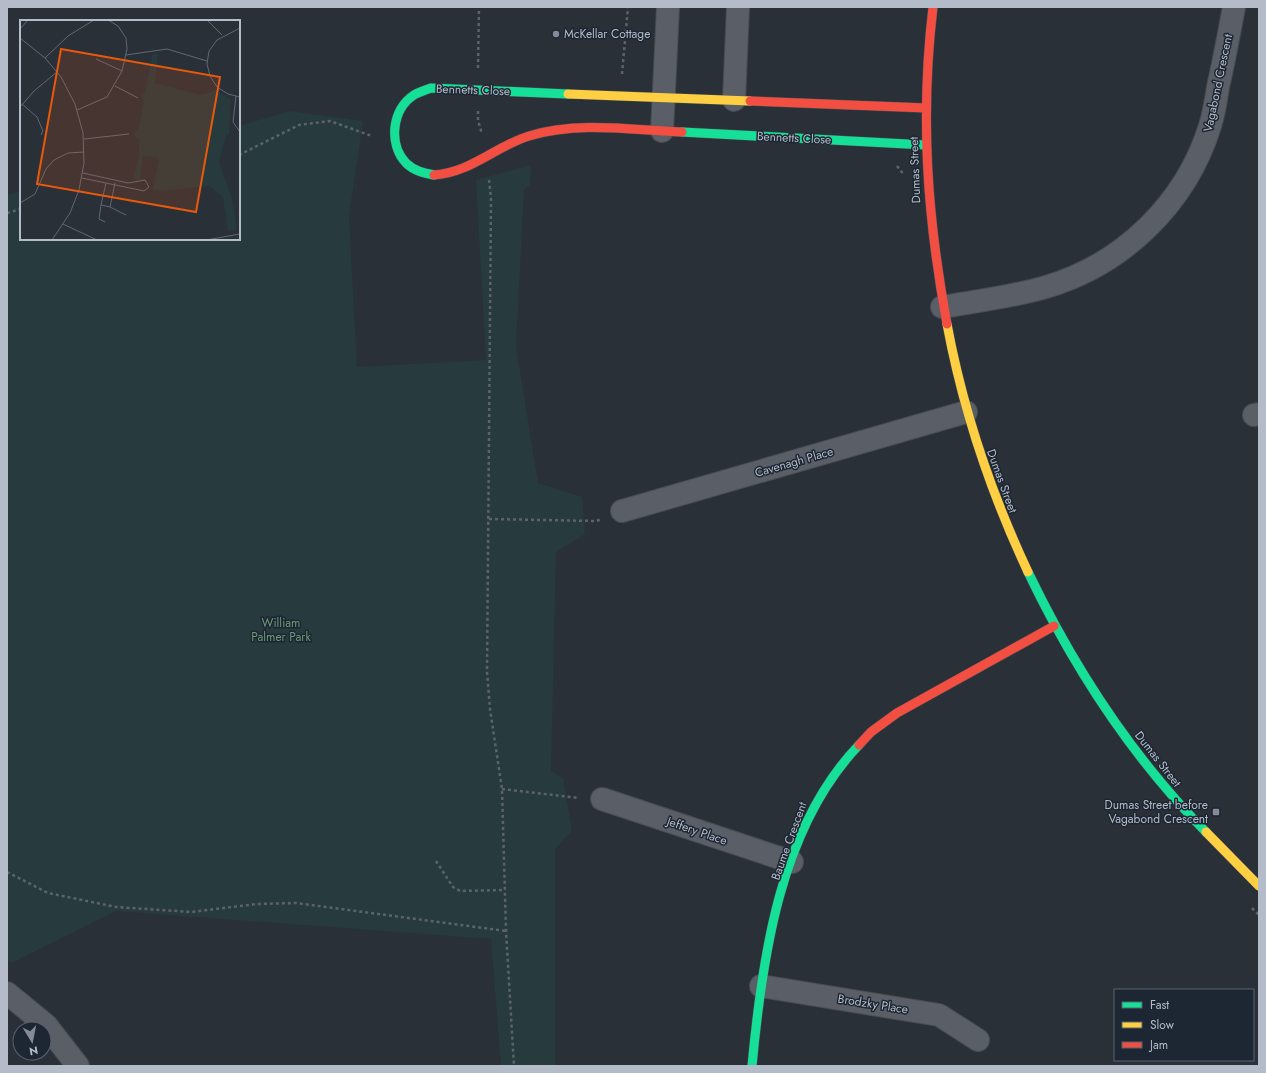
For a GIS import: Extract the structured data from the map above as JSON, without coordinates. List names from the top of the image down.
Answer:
{
  "streets": {
    "street": [
      "Vagabond Crescent",
      "Bennetts Close",
      "Dumas Street",
      "Cavenagh Place",
      "Jeffery Place",
      "Baume Crescent",
      "Brodzky Place"
    ]
  },
  "crossings": [
    ["Vagabond Crescent", "Dumas Street"],
    ["Bennetts Close", "Dumas Street"],
    ["Dumas Street", "Cavenagh Place"],
    ["Dumas Street", "Baume Crescent"],
    ["Jeffery Place", "Baume Crescent"],
    ["Baume Crescent", "Brodzky Place"]
  ],
  "parks": ["William Palmer Park"],
  "places": {
    "other": ["McKellar Cottage"],
    "transit": ["Dumas Street before Vagabond Crescent"]
  },
  "legend": ["Fast", "Slow", "Jam"],
  "north": "bottom"
}
